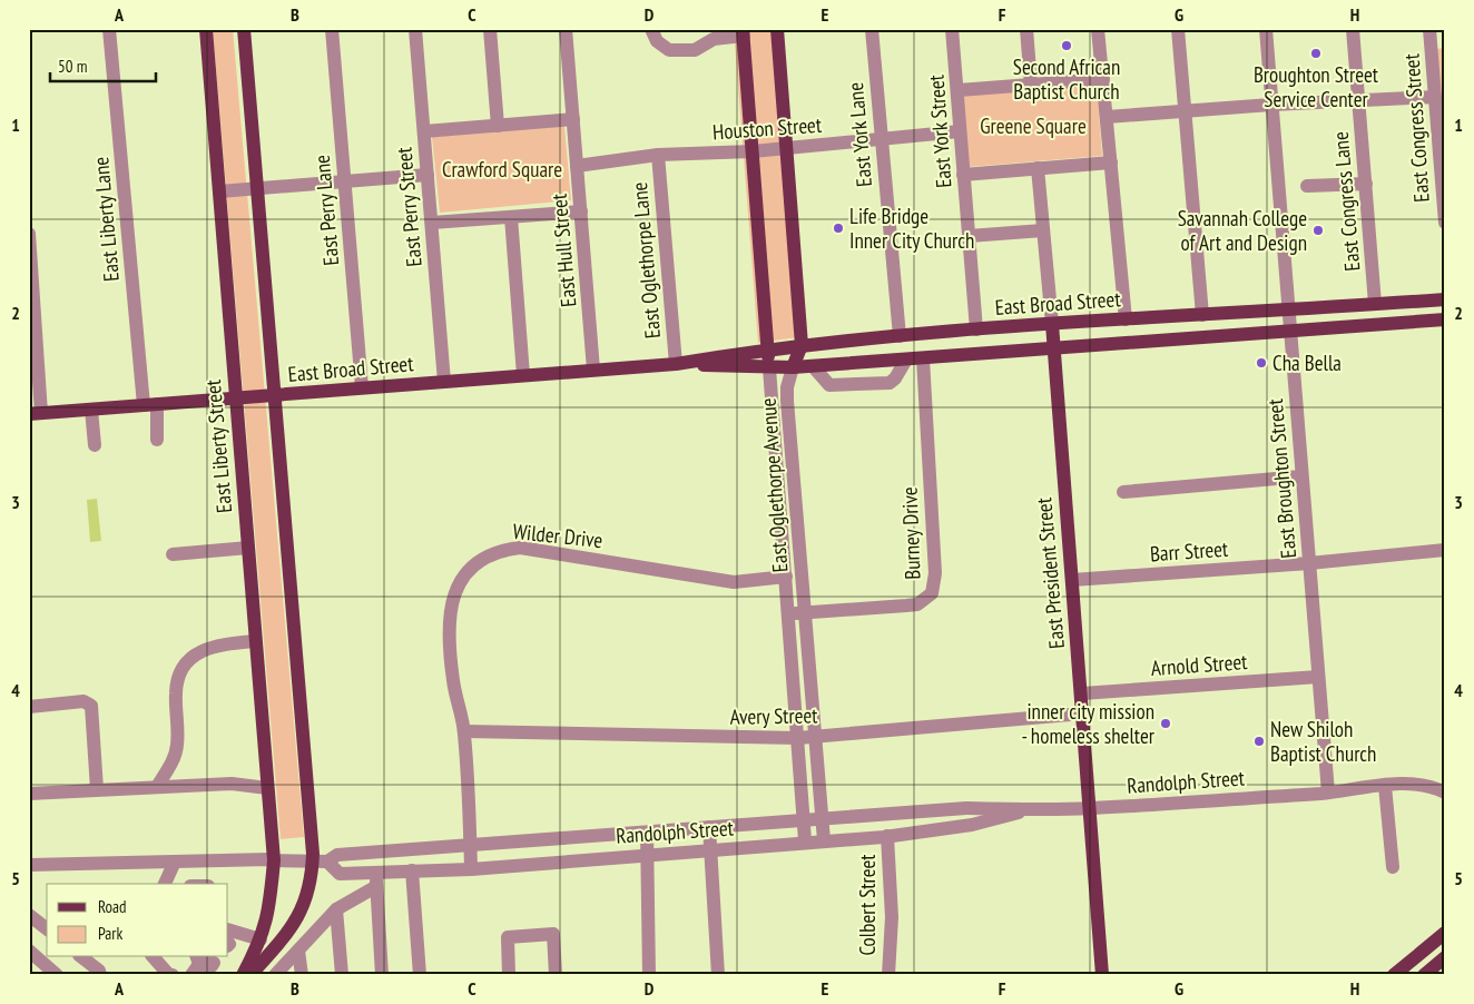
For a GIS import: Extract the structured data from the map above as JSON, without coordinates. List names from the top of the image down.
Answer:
{
  "streets": {
    "main road": [
      "East Broad Street",
      "East Liberty Street",
      "East Oglethorpe Avenue",
      "East President Street"
    ],
    "street": [
      "Houston Street",
      "East Congress Street",
      "East York Street",
      "East York Lane",
      "East Congress Lane",
      "East Perry Street",
      "East Perry Lane",
      "East Liberty Lane",
      "East Hull Street",
      "East Oglethorpe Lane",
      "East Broughton Street",
      "Burney Drive",
      "Wilder Drive",
      "Barr Street",
      "Arnold Street",
      "Avery Street",
      "Randolph Street",
      "Colbert Street"
    ]
  },
  "crossings": [
    ["Houston Street", "East York Street"],
    ["Houston Street", "East York Lane"],
    ["Houston Street", "East Hull Street"],
    ["Houston Street", "East Oglethorpe Lane"],
    ["Houston Street", "East Oglethorpe Avenue"],
    ["East York Street", "East Broad Street"],
    ["East York Lane", "East Broad Street"],
    ["East Congress Lane", "East Broad Street"],
    ["East Perry Street", "East Broad Street"],
    ["East Perry Lane", "East Broad Street"],
    ["East Liberty Lane", "East Broad Street"],
    ["East Hull Street", "East Broad Street"],
    ["East Oglethorpe Lane", "East Broad Street"],
    ["East Broad Street", "East Liberty Street"],
    ["East Broad Street", "East Broughton Street"],
    ["East Broad Street", "East Oglethorpe Avenue"],
    ["East Broad Street", "Burney Drive"],
    ["East Broad Street", "East President Street"],
    ["East Liberty Street", "Randolph Street"],
    ["East Broughton Street", "Barr Street"],
    ["East Broughton Street", "Arnold Street"],
    ["East Broughton Street", "Randolph Street"],
    ["East Oglethorpe Avenue", "Burney Drive"],
    ["East Oglethorpe Avenue", "Wilder Drive"],
    ["East Oglethorpe Avenue", "Avery Street"],
    ["East Oglethorpe Avenue", "Randolph Street"],
    ["Wilder Drive", "Avery Street"],
    ["Wilder Drive", "Randolph Street"],
    ["Barr Street", "East President Street"],
    ["East President Street", "Arnold Street"],
    ["East President Street", "Avery Street"],
    ["East President Street", "Randolph Street"],
    ["Randolph Street", "Colbert Street"]
  ],
  "parks": ["Greene Square", "Crawford Square"],
  "places": [
    "Second African Baptist Church",
    "Broughton Street Service Center",
    "Life Bridge Inner City Church",
    "Savannah College of Art and Design",
    "Cha Bella",
    "inner city mission - homeless shelter",
    "New Shiloh Baptist Church"
  ],
  "legend": ["Road", "Park"],
  "scale_bar": "50 m",
  "grid": {
    "columns": [
      "A",
      "B",
      "C",
      "D",
      "E",
      "F",
      "G",
      "H"
    ],
    "rows": [
      "1",
      "2",
      "3",
      "4",
      "5"
    ]
  }
}
